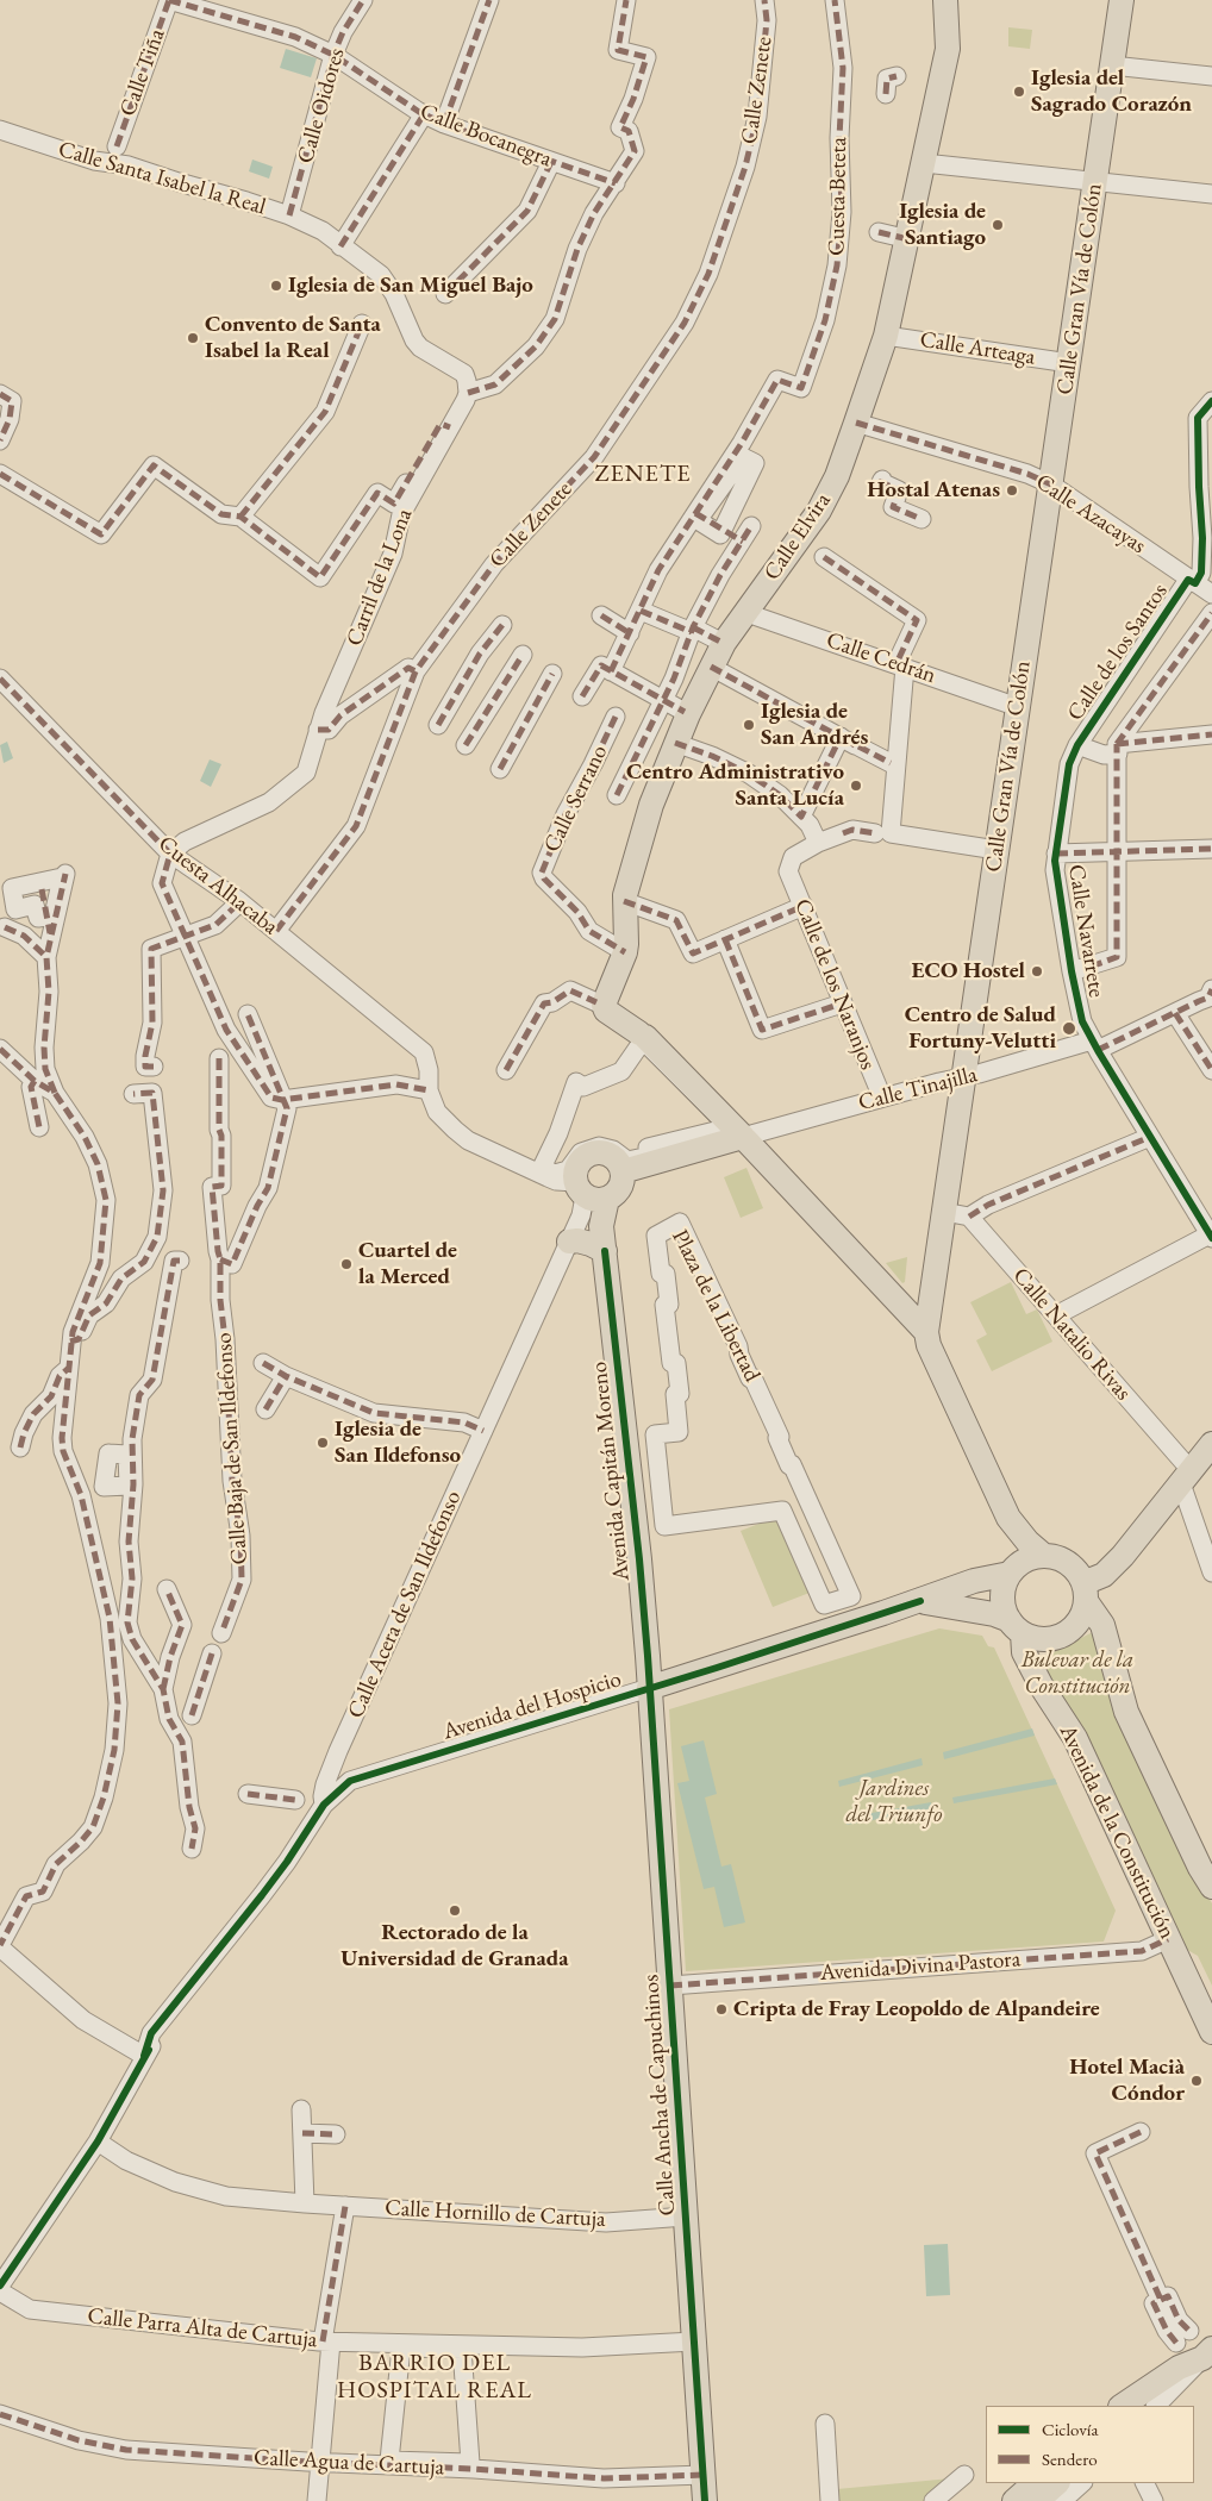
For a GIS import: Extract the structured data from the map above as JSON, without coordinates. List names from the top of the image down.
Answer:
{
  "streets": {
    "main road": [
      "Calle Gran Vía de Colón",
      "Calle Elvira",
      "Avenida Capitán Moreno",
      "Avenida del Hospicio",
      "Avenida de la Constitución",
      "Calle Ancha de Capuchinos"
    ],
    "street": [
      "Calle Tiña",
      "Calle Zenete",
      "Calle Oidores",
      "Calle Bocanegra",
      "Calle Santa Isabel la Real",
      "Cuesta Beteta",
      "Calle Arteaga",
      "Calle Azacayas",
      "Carril de la Lona",
      "Calle de los Santos",
      "Calle Cedrán",
      "Calle Serrano",
      "Cuesta Alhacaba",
      "Calle Navarrete",
      "Calle de los Naranjos",
      "Calle Tinajilla",
      "Plaza de la Libertad",
      "Calle Natalio Rivas",
      "Calle Baja de San Ildefonso",
      "Calle Acera de San Ildefonso",
      "Avenida Divina Pastora",
      "Calle Hornillo de Cartuja",
      "Calle Parra Alta de Cartuja",
      "Calle Agua de Cartuja"
    ]
  },
  "crossings": [
    ["Calle Tiña", "Calle Bocanegra"],
    ["Calle Zenete", "Cuesta Alhacaba"],
    ["Calle Oidores", "Calle Bocanegra"],
    ["Calle Oidores", "Calle Santa Isabel la Real"],
    ["Calle Santa Isabel la Real", "Carril de la Lona"],
    ["Calle Gran Vía de Colón", "Calle Arteaga"],
    ["Calle Gran Vía de Colón", "Calle Azacayas"],
    ["Calle Gran Vía de Colón", "Calle Cedrán"],
    ["Calle Gran Vía de Colón", "Calle Tinajilla"],
    ["Calle Arteaga", "Calle Elvira"],
    ["Calle Azacayas", "Calle Elvira"],
    ["Calle Azacayas", "Calle de los Santos"],
    ["Calle Elvira", "Calle Cedrán"],
    ["Calle Elvira", "Calle Serrano"],
    ["Calle Elvira", "Calle Tinajilla"],
    ["Carril de la Lona", "Cuesta Alhacaba"],
    ["Calle de los Santos", "Calle Navarrete"],
    ["Calle Navarrete", "Calle Tinajilla"],
    ["Calle de los Naranjos", "Calle Tinajilla"],
    ["Avenida Capitán Moreno", "Calle Acera de San Ildefonso"],
    ["Avenida Capitán Moreno", "Avenida del Hospicio"],
    ["Avenida Capitán Moreno", "Calle Ancha de Capuchinos"],
    ["Calle Acera de San Ildefonso", "Avenida del Hospicio"],
    ["Avenida del Hospicio", "Avenida de la Constitución"],
    ["Avenida del Hospicio", "Calle Ancha de Capuchinos"],
    ["Avenida de la Constitución", "Avenida Divina Pastora"],
    ["Avenida Divina Pastora", "Calle Ancha de Capuchinos"],
    ["Calle Ancha de Capuchinos", "Calle Hornillo de Cartuja"],
    ["Calle Ancha de Capuchinos", "Calle Parra Alta de Cartuja"],
    ["Calle Ancha de Capuchinos", "Calle Agua de Cartuja"]
  ],
  "districts": ["ZENETE", "BARRIO DEL HOSPITAL REAL"],
  "parks": ["Bulevar de la Constitución", "Jardines del Triunfo"],
  "places": [
    "Iglesia del Sagrado Corazón",
    "Iglesia de Santiago",
    "Iglesia de San Miguel Bajo",
    "Convento de Santa Isabel la Real",
    "Hostal Atenas",
    "Iglesia de San Andrés",
    "Centro Administrativo Santa Lucía",
    "ECO Hostel",
    "Centro de Salud Fortuny-Velutti",
    "Cuartel de la Merced",
    "Iglesia de San Ildefonso",
    "Rectorado de la Universidad de Granada",
    "Cripta de Fray Leopoldo de Alpandeire",
    "Hotel Macià Cóndor"
  ],
  "legend": ["Ciclovía", "Sendero"]
}
